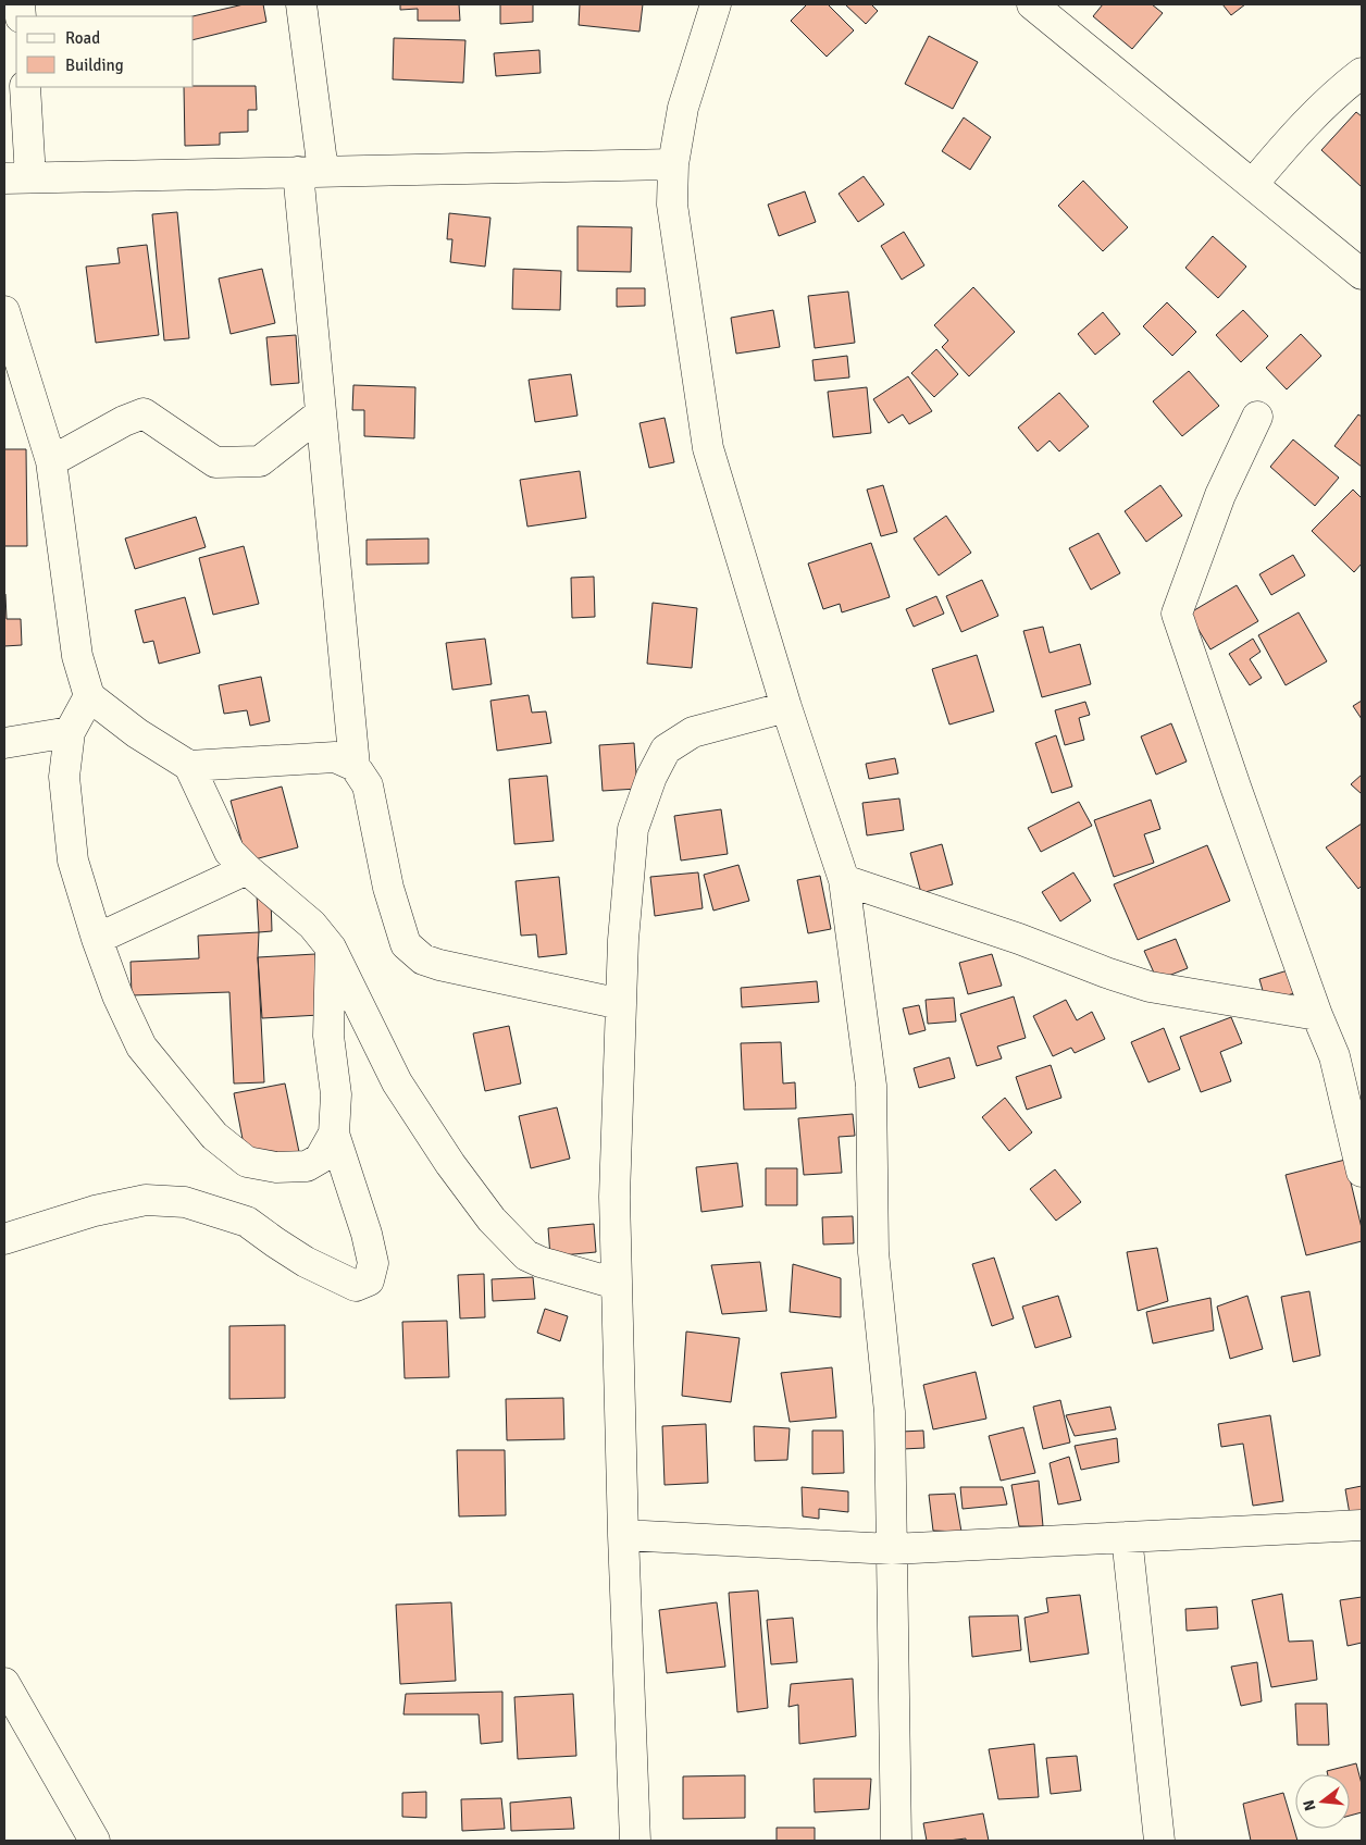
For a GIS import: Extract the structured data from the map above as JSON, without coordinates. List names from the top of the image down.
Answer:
{
  "legend": ["Road", "Building"],
  "north": "left"
}
